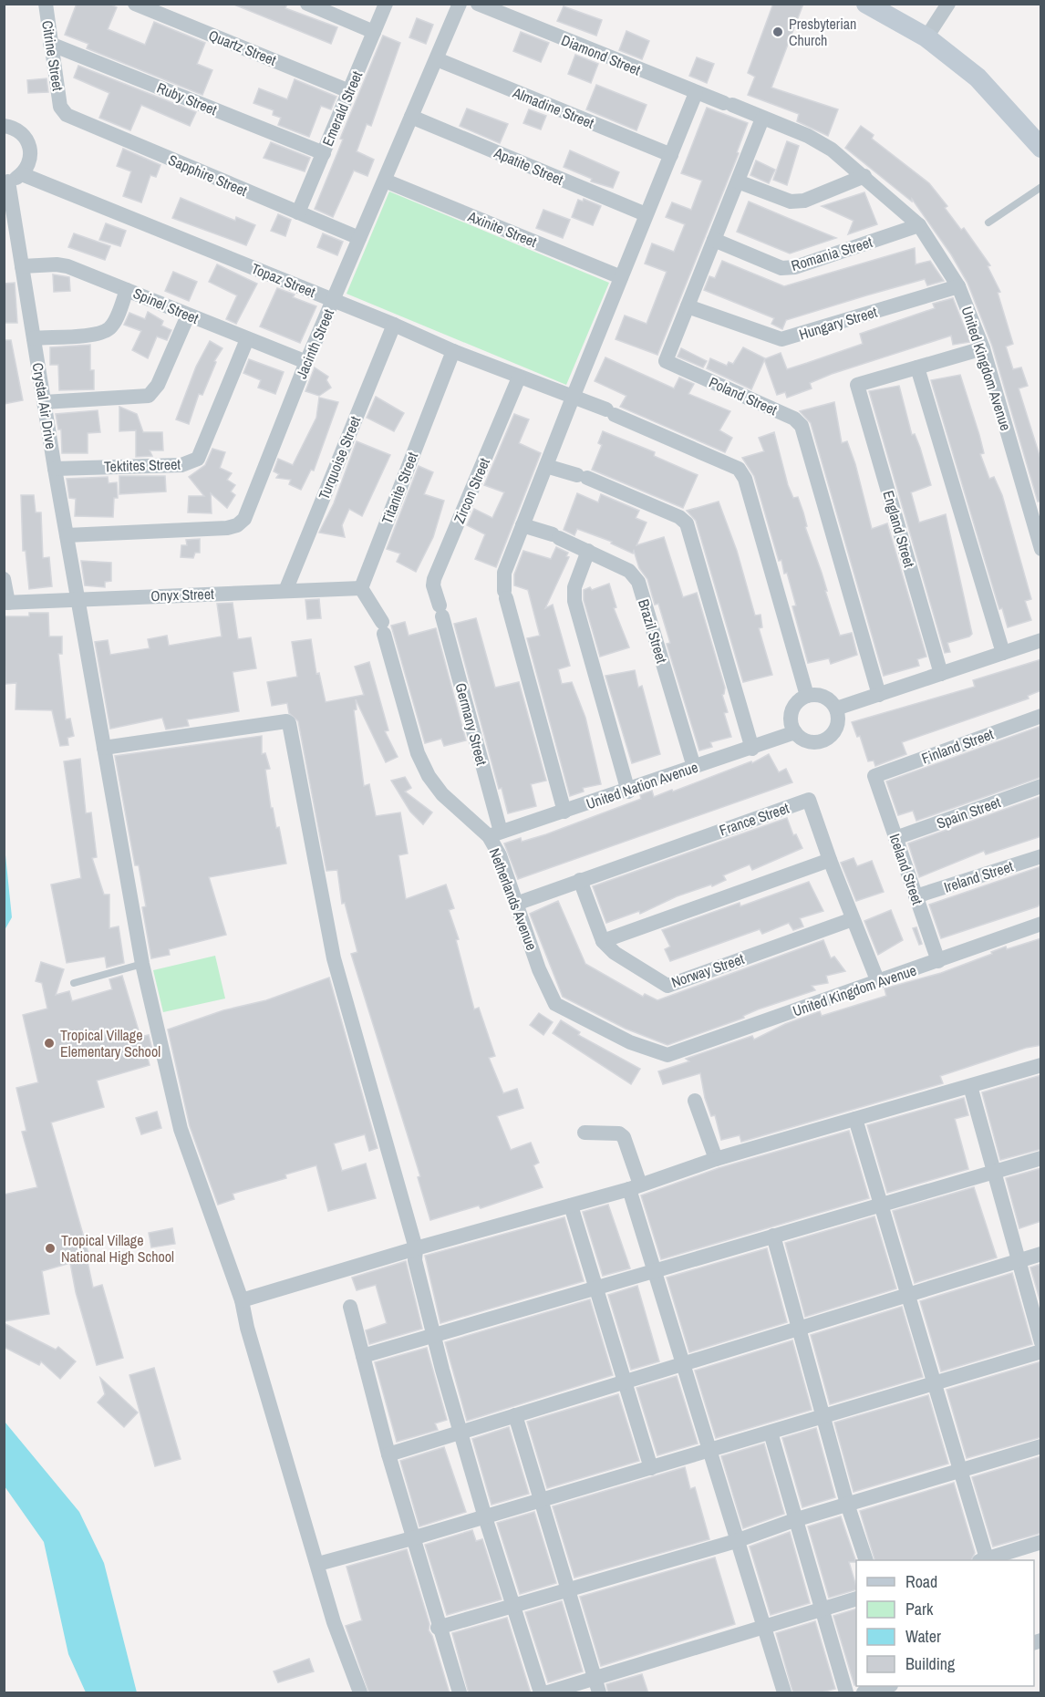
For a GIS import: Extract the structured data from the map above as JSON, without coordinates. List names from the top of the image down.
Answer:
{
  "streets": {
    "street": [
      "Quartz Street",
      "Diamond Street",
      "Citrine Street",
      "Ruby Street",
      "Almadine Street",
      "Emerald Street",
      "Apatite Street",
      "Sapphire Street",
      "Axinite Street",
      "Romania Street",
      "Topaz Street",
      "Spinel Street",
      "Hungary Street",
      "Jacinth Street",
      "United Kingdom Avenue",
      "Poland Street",
      "Crystal Air Drive",
      "Turquoise Street",
      "Tektites Street",
      "Titanite Street",
      "Zircon Street",
      "England Street",
      "Onyx Street",
      "Brazil Street",
      "Germany Street",
      "Finland Street",
      "United Nation Avenue",
      "Spain Street",
      "France Street",
      "Iceland Street",
      "Ireland Street",
      "Netherlands Avenue",
      "Norway Street"
    ]
  },
  "crossings": [
    ["Quartz Street", "Emerald Street"],
    ["Diamond Street", "United Kingdom Avenue"],
    ["Citrine Street", "Ruby Street"],
    ["Citrine Street", "Sapphire Street"],
    ["Ruby Street", "Emerald Street"],
    ["Almadine Street", "Jacinth Street"],
    ["Emerald Street", "Sapphire Street"],
    ["Apatite Street", "Jacinth Street"],
    ["Sapphire Street", "Jacinth Street"],
    ["Axinite Street", "Jacinth Street"],
    ["Romania Street", "United Kingdom Avenue"],
    ["Romania Street", "Poland Street"],
    ["Topaz Street", "Jacinth Street"],
    ["Topaz Street", "Turquoise Street"],
    ["Topaz Street", "Titanite Street"],
    ["Topaz Street", "Zircon Street"],
    ["Topaz Street", "United Nation Avenue"],
    ["Spinel Street", "Jacinth Street"],
    ["Spinel Street", "Crystal Air Drive"],
    ["Spinel Street", "Tektites Street"],
    ["Hungary Street", "United Kingdom Avenue"],
    ["Hungary Street", "Poland Street"],
    ["Jacinth Street", "Crystal Air Drive"],
    ["United Kingdom Avenue", "Poland Street"],
    ["United Kingdom Avenue", "France Street"],
    ["United Kingdom Avenue", "Iceland Street"],
    ["United Kingdom Avenue", "Netherlands Avenue"],
    ["Crystal Air Drive", "Tektites Street"],
    ["Crystal Air Drive", "Onyx Street"],
    ["Turquoise Street", "Onyx Street"],
    ["Titanite Street", "Onyx Street"],
    ["Titanite Street", "Netherlands Avenue"],
    ["Zircon Street", "Germany Street"],
    ["Onyx Street", "Netherlands Avenue"],
    ["Brazil Street", "United Nation Avenue"],
    ["Germany Street", "United Nation Avenue"],
    ["Germany Street", "Netherlands Avenue"],
    ["Finland Street", "Iceland Street"],
    ["United Nation Avenue", "Netherlands Avenue"],
    ["Spain Street", "Iceland Street"],
    ["France Street", "Netherlands Avenue"],
    ["France Street", "Norway Street"],
    ["Iceland Street", "Ireland Street"]
  ],
  "places": ["Presbyterian Church", "Tropical Village Elementary School", "Tropical Village National High School"],
  "legend": [
    "Road",
    "Park",
    "Water",
    "Building"
  ]
}
